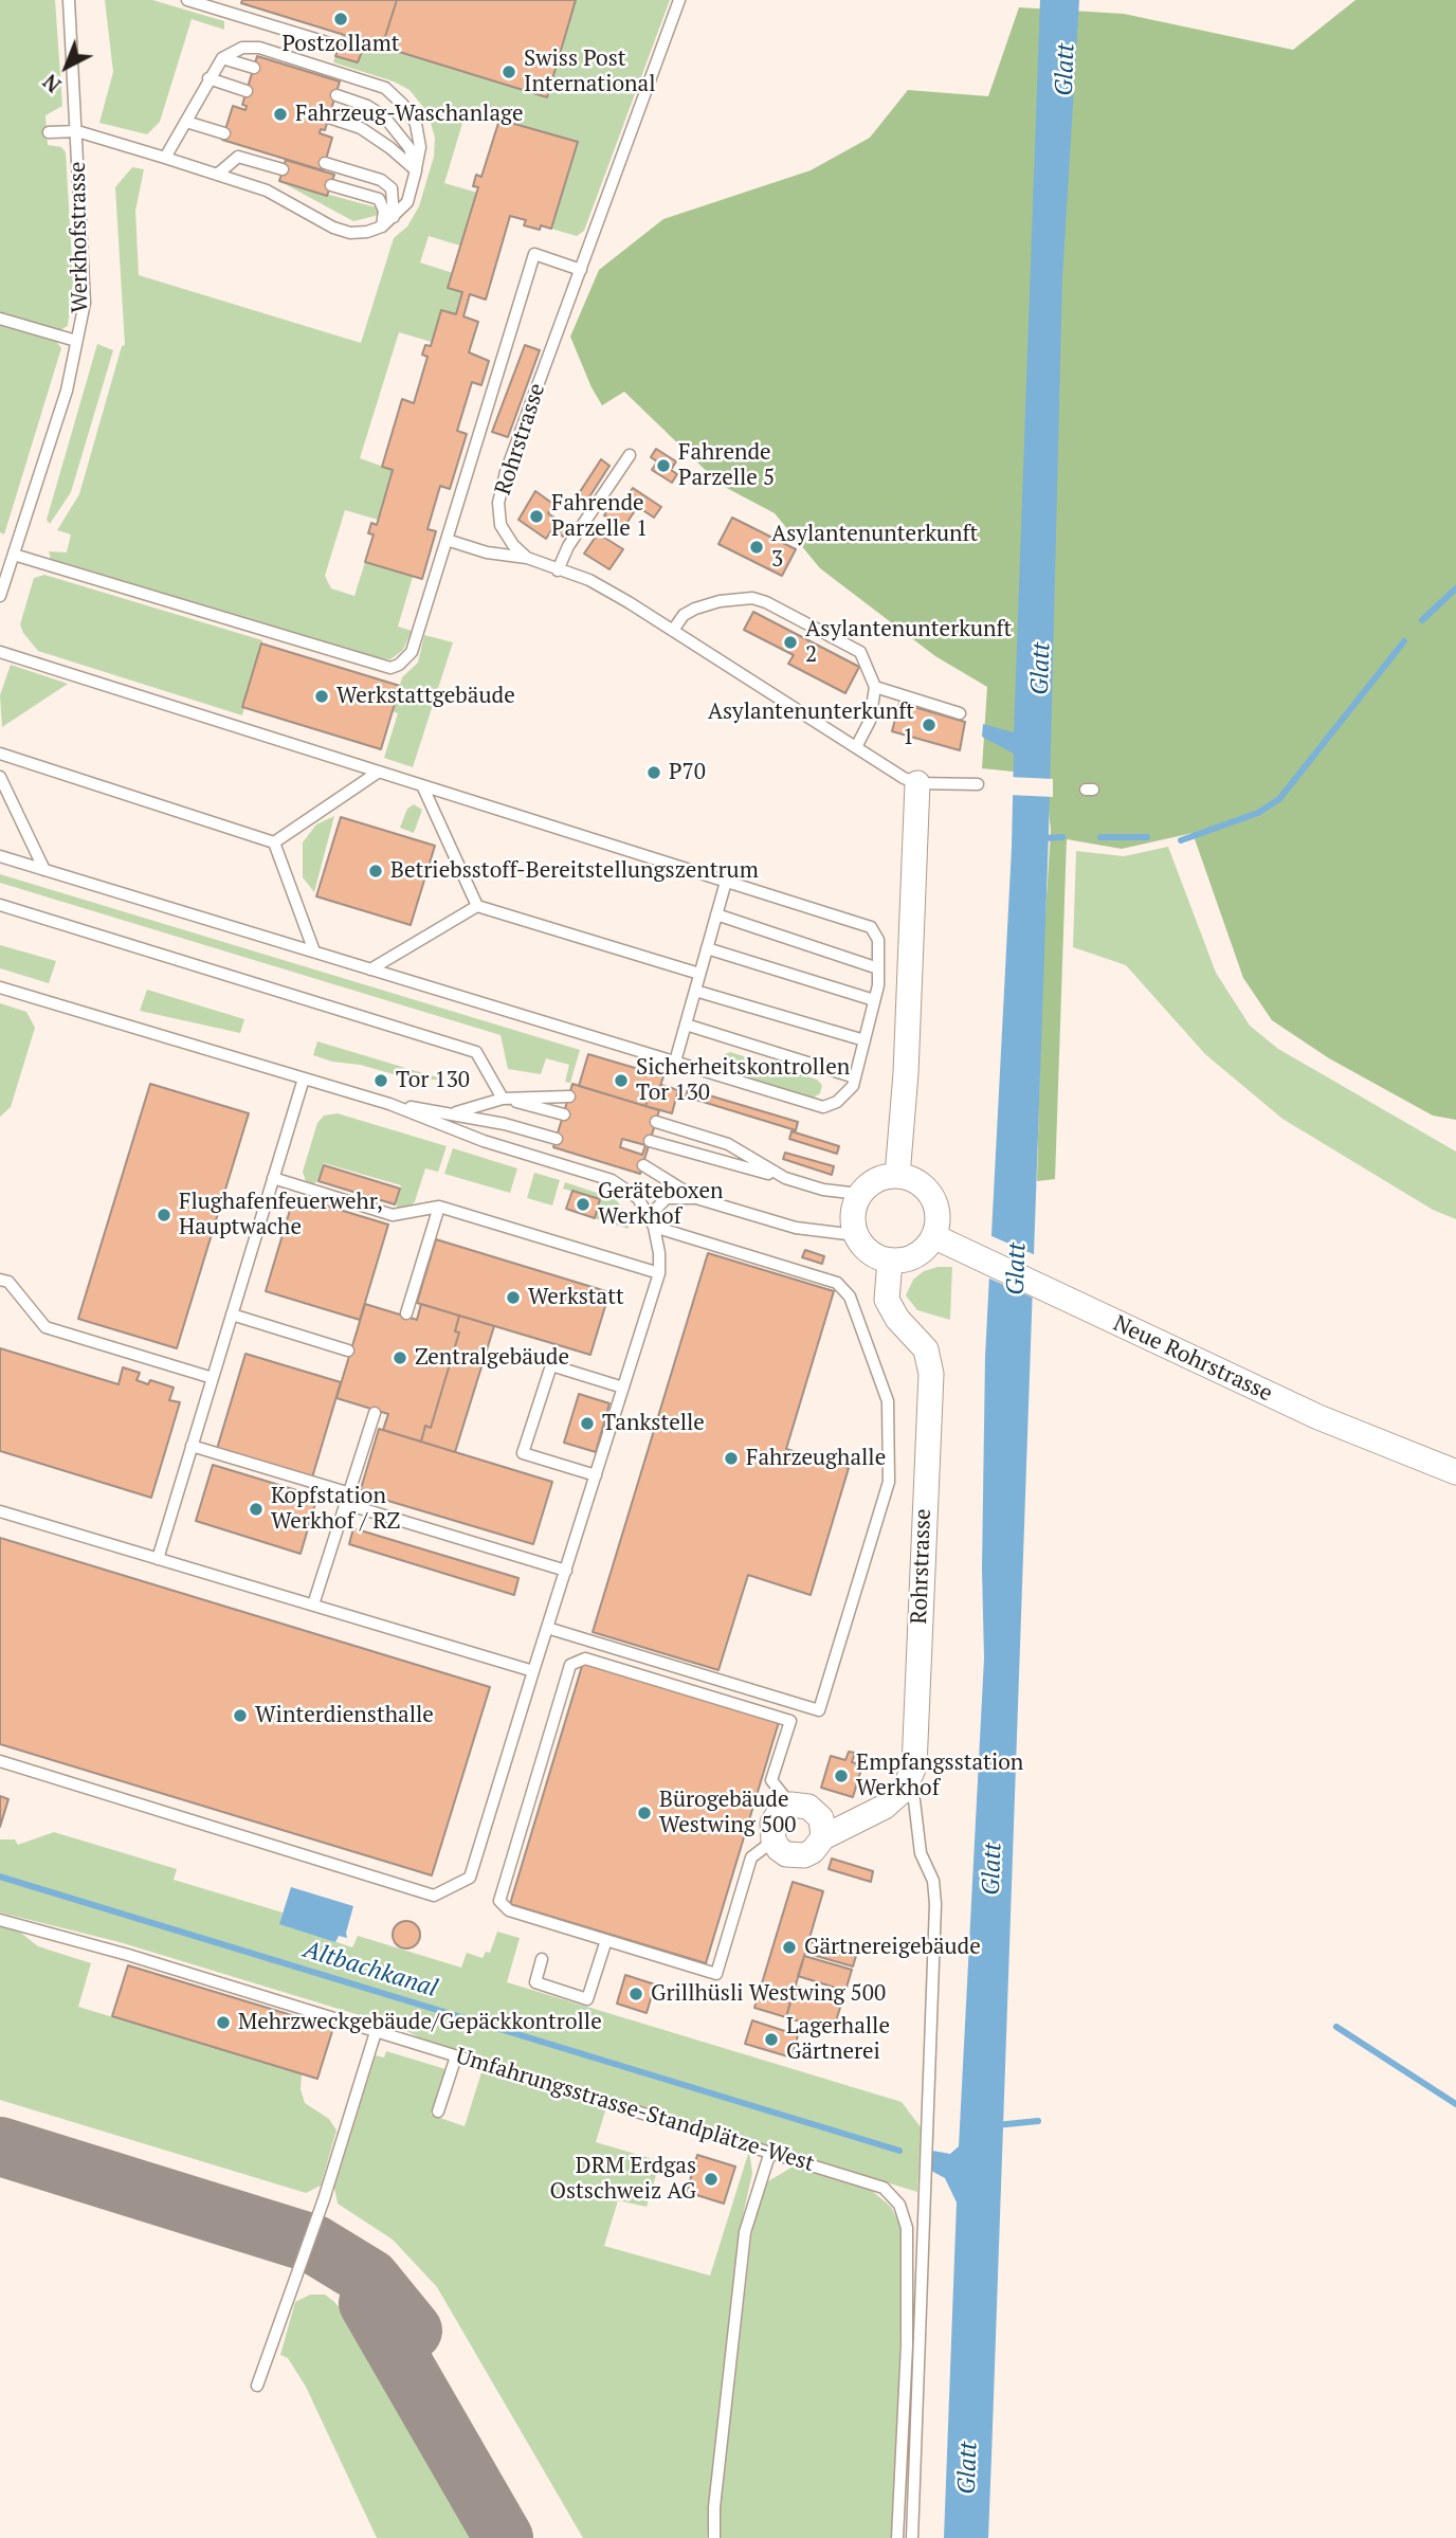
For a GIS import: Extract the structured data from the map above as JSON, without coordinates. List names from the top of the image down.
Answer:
{
  "streets": {
    "street": ["Rohrstrasse", "Neue Rohrstrasse"],
    "lane": ["Werkhofstrasse", "Umfahrungsstrasse-Standplätze-West"]
  },
  "crossings": [
    ["Rohrstrasse", "Neue Rohrstrasse"]
  ],
  "water": ["Glatt", "Altbachkanal"],
  "places": [
    "Postzollamt",
    "Swiss Post International",
    "Fahrzeug-Waschanlage",
    "Fahrende Parzelle 5",
    "Fahrende Parzelle 1",
    "Asylantenunterkunft 3",
    "Asylantenunterkunft 2",
    "Werkstattgebäude",
    "Asylantenunterkunft 1",
    "P70",
    "Betriebsstoff-Bereitstellungszentrum",
    "Tor 130",
    "Sicherheitskontrollen Tor 130",
    "Geräteboxen Werkhof",
    "Flughafenfeuerwehr, Hauptwache",
    "Werkstatt",
    "Zentralgebäude",
    "Tankstelle",
    "Fahrzeughalle",
    "Kopfstation Werkhof / RZ",
    "Winterdiensthalle",
    "Empfangsstation Werkhof",
    "Bürogebäude Westwing 500",
    "Gärtnereigebäude",
    "Grillhüsli Westwing 500",
    "Mehrzweckgebäude/Gepäckkontrolle",
    "Lagerhalle Gärtnerei",
    "DRM Erdgas Ostschweiz AG"
  ],
  "north": "bottom left"
}
